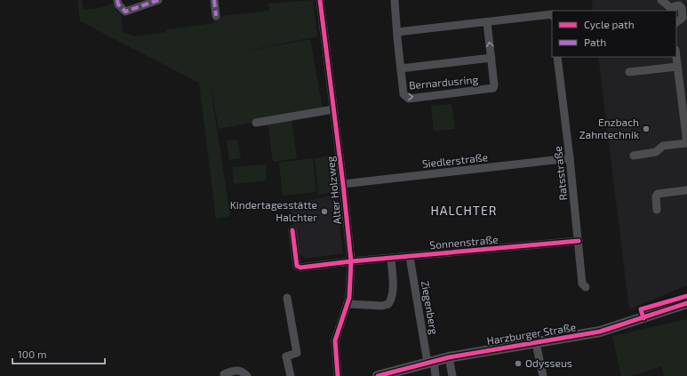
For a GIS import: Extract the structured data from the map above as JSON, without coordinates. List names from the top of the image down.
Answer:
{
  "streets": {
    "main road": ["Harzburger Straße"],
    "street": [
      "Bernardusring",
      "Siedlerstraße",
      "Ratsstraße",
      "Alter Holzweg",
      "Sonnenstraße",
      "Ziegenberg"
    ]
  },
  "crossings": [
    ["Siedlerstraße", "Ratsstraße"],
    ["Siedlerstraße", "Alter Holzweg"],
    ["Ratsstraße", "Sonnenstraße"],
    ["Alter Holzweg", "Sonnenstraße"],
    ["Sonnenstraße", "Ziegenberg"],
    ["Ziegenberg", "Harzburger Straße"]
  ],
  "districts": ["HALCHTER"],
  "places": ["Enzbach Zahntechnik", "Kindertagesstätte Halchter", "Odysseus"],
  "legend": ["Cycle path", "Path"],
  "scale_bar": "100 m"
}
